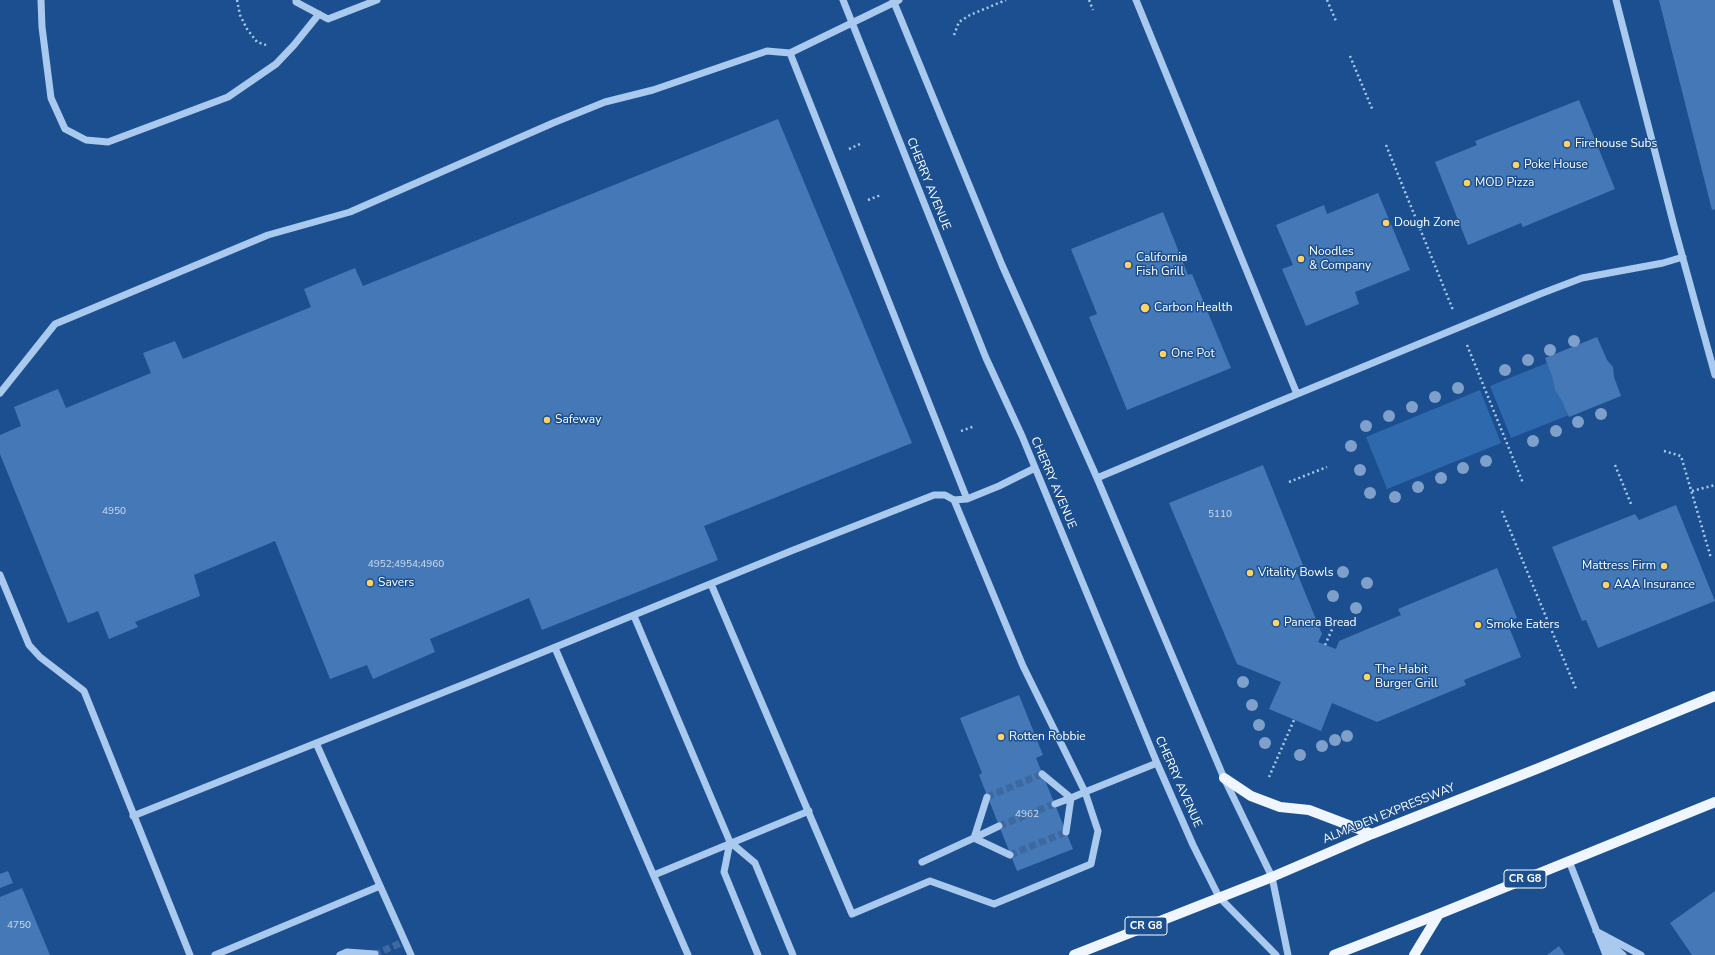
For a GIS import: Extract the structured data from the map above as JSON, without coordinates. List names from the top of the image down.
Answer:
{
  "streets": {
    "main road": ["ALMADEN EXPRESSWAY", "CR G8"],
    "street": ["CHERRY AVENUE"]
  },
  "crossings": [
    ["CHERRY AVENUE", "ALMADEN EXPRESSWAY"]
  ],
  "places": [
    "Firehouse Subs",
    "Poke House",
    "MOD Pizza",
    "Dough Zone",
    "Noodles & Company",
    "California Fish Grill",
    "Carbon Health",
    "One Pot",
    "Safeway",
    "Mattress Firm",
    "Vitality Bowls",
    "Savers",
    "AAA Insurance",
    "Panera Bread",
    "Smoke Eaters",
    "The Habit Burger Grill",
    "Rotten Robbie"
  ],
  "house_numbers": [
    "4950",
    "5110",
    "4952;4954;4960",
    "4962",
    "4750"
  ]
}
